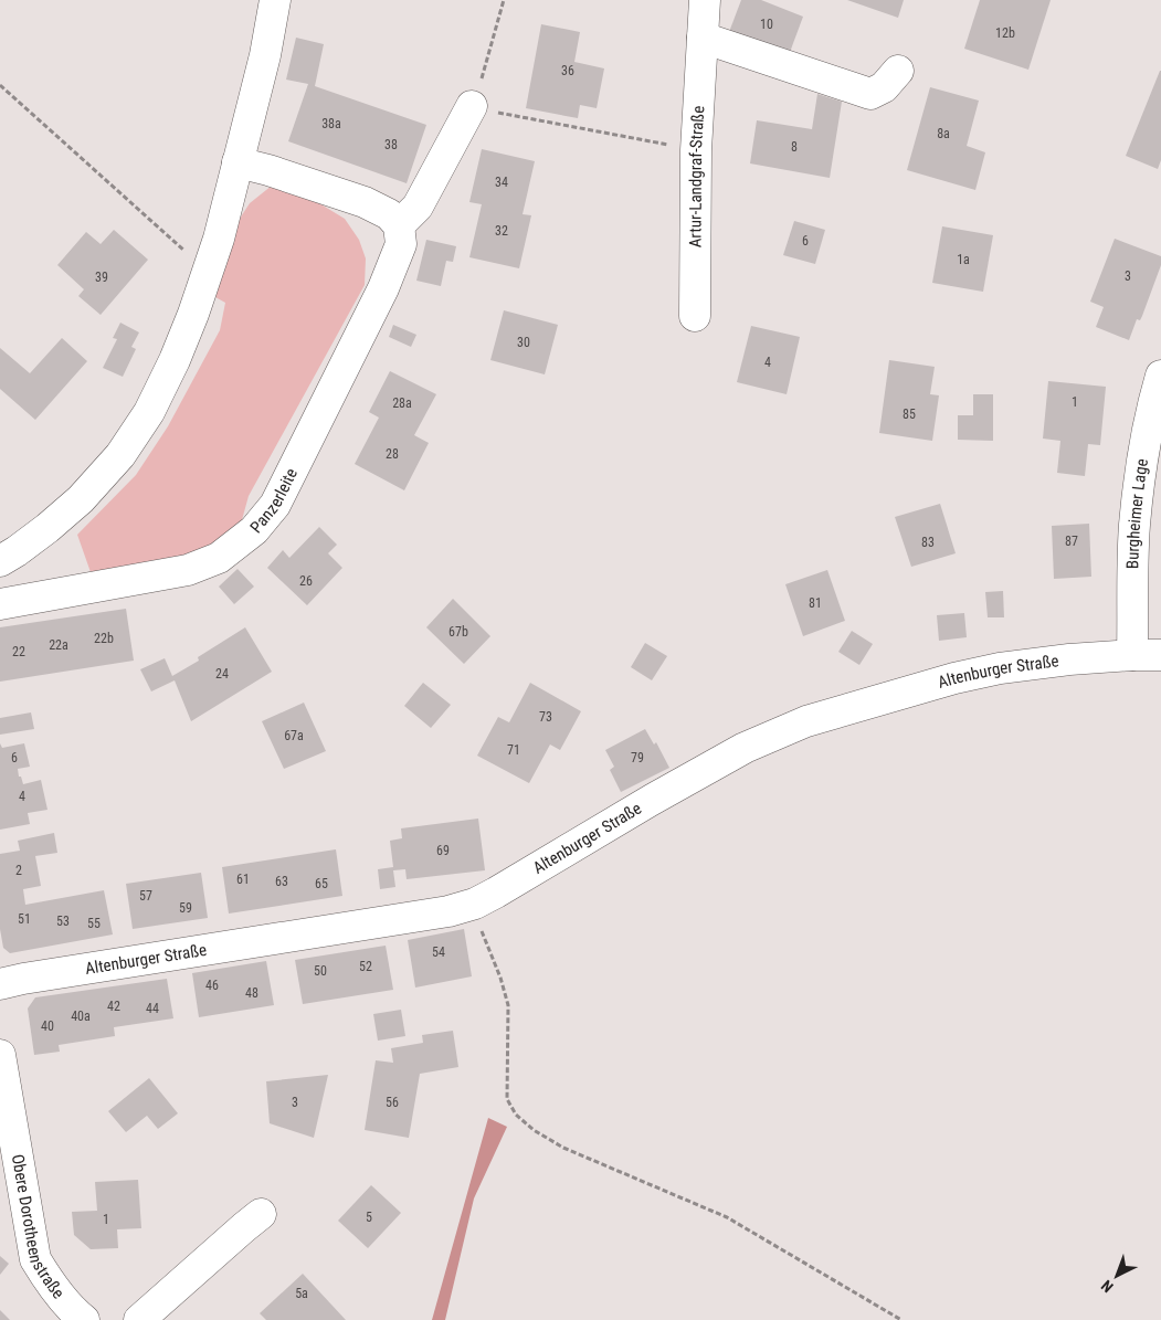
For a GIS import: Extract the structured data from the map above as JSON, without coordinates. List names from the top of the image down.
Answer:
{
  "streets": {
    "street": [
      "Artur-Landgraf-Straße",
      "Panzerleite",
      "Burgheimer Lage",
      "Altenburger Straße",
      "Obere Dorotheenstraße"
    ]
  },
  "crossings": [
    ["Burgheimer Lage", "Altenburger Straße"]
  ],
  "house_numbers": [
    "10",
    "12b",
    "36",
    "38a",
    "8a",
    "38",
    "8",
    "34",
    "32",
    "6",
    "1a",
    "3",
    "39",
    "30",
    "4",
    "1",
    "28a",
    "85",
    "28",
    "87",
    "83",
    "26",
    "81",
    "67b",
    "22b",
    "22a",
    "22",
    "24",
    "73",
    "67a",
    "71",
    "6",
    "79",
    "4",
    "69",
    "2",
    "61",
    "63",
    "65",
    "57",
    "59",
    "51",
    "53",
    "55",
    "54",
    "52",
    "50",
    "46",
    "48",
    "42",
    "44",
    "40a",
    "40",
    "3",
    "56",
    "5",
    "1",
    "5a"
  ],
  "north": "bottom left"
}
